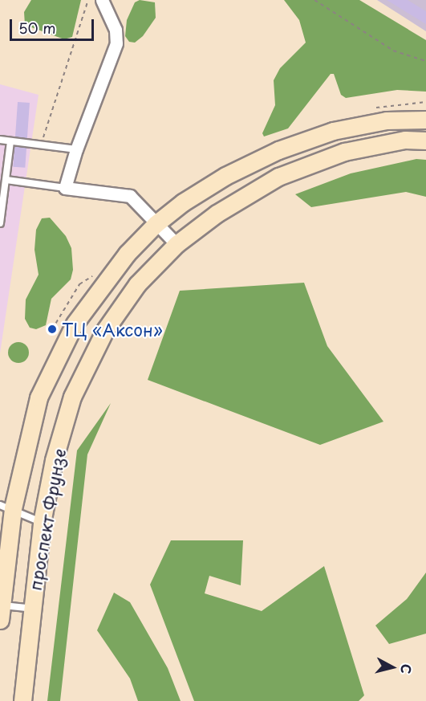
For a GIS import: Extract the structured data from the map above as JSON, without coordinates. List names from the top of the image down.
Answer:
{
  "streets": {
    "main road": ["проспект Фрунзе"]
  },
  "places": ["ТЦ «Аксон»"],
  "scale_bar": "50 m",
  "north": "right"
}
